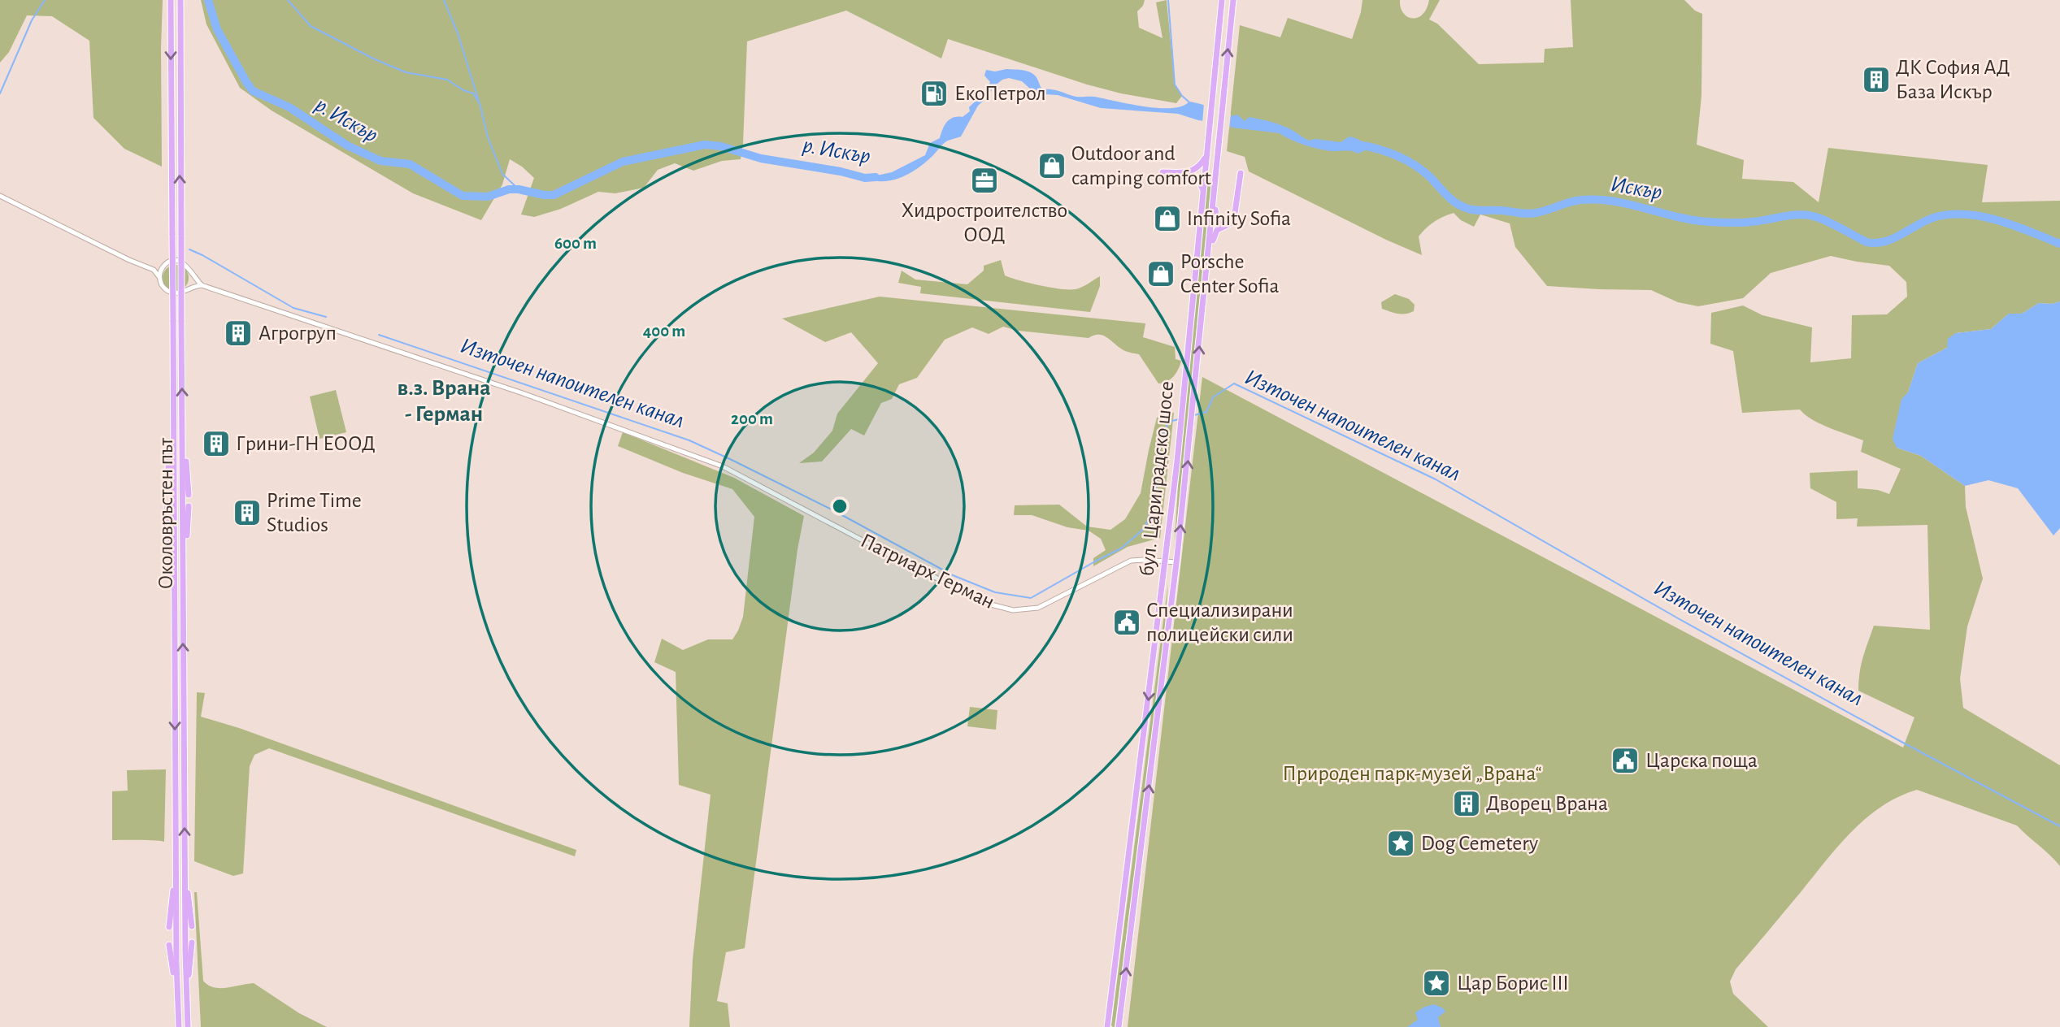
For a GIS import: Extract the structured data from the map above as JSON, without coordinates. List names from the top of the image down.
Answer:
{
  "streets": {
    "highway": ["бул. Цариградско шосе", "Околовръстен път"],
    "street": ["Патриарх Герман"]
  },
  "crossings": [
    ["бул. Цариградско шосе", "Патриарх Герман"]
  ],
  "districts": ["в.з. Врана - Герман"],
  "water": ["р. Искър", "Искър", "Източен напоителен канал"],
  "parks": ["Природен парк-музей „Врана“"],
  "places": {
    "building": [
      "ДК София АД База Искър",
      "Агрогруп",
      "Грини-ГН ЕООД",
      "Prime Time Studios",
      "Дворец Врана"
    ],
    "fuel station": ["ЕкоПетрол"],
    "shop": ["Outdoor and camping comfort", "Infinity Sofia", "Porsche Center Sofia"],
    "office": ["Хидростроителство ООД"],
    "public building": ["Специализирани полицейски сили", "Царска поща"],
    "place": ["Dog Cemetery", "Цар Борис III"]
  },
  "rings": ["600 m", "400 m", "200 m"]
}
